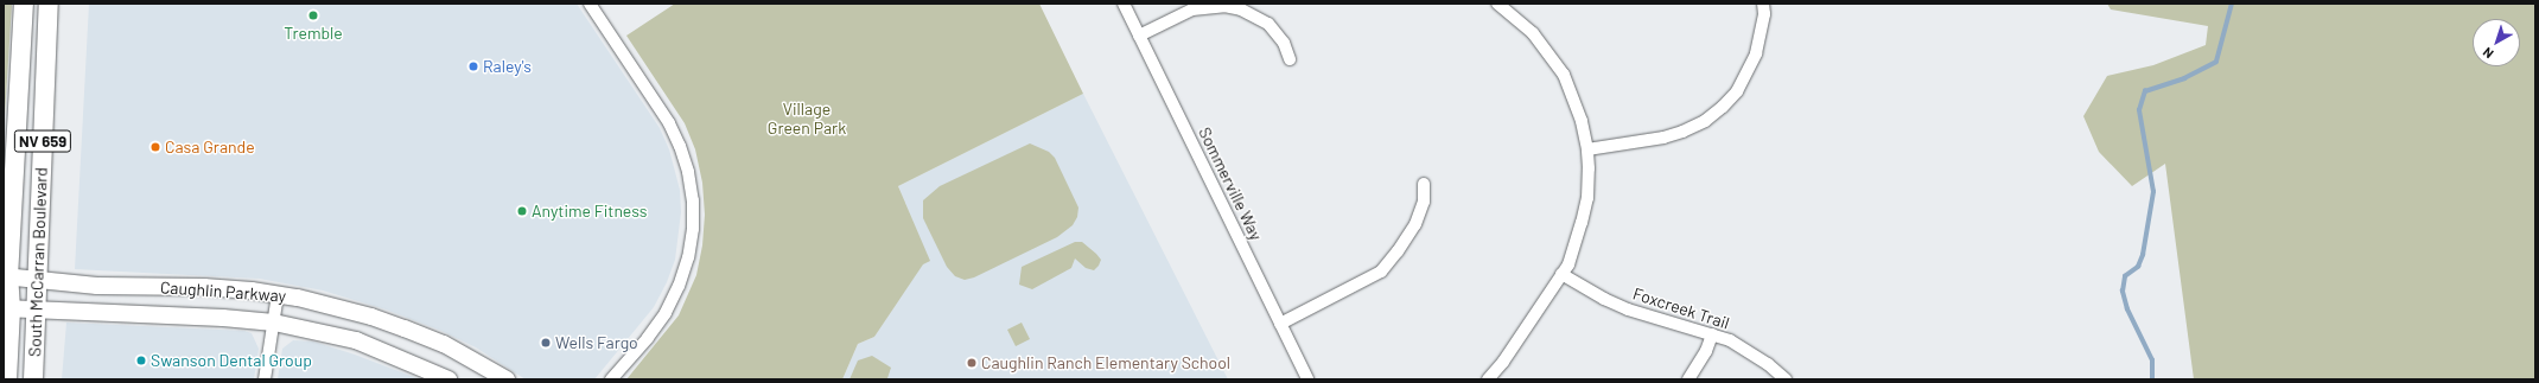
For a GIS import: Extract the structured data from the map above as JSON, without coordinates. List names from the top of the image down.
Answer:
{
  "streets": {
    "main road": ["NV 659", "South McCarran Boulevard"],
    "street": ["Sommerville Way", "Caughlin Parkway", "Foxcreek Trail"]
  },
  "crossings": [
    ["South McCarran Boulevard", "Caughlin Parkway"]
  ],
  "parks": ["Village Green Park"],
  "places": [
    "Tremble",
    "Raley's",
    "Casa Grande",
    "Anytime Fitness",
    "Wells Fargo",
    "Swanson Dental Group",
    "Caughlin Ranch Elementary School"
  ],
  "north": "bottom left"
}
